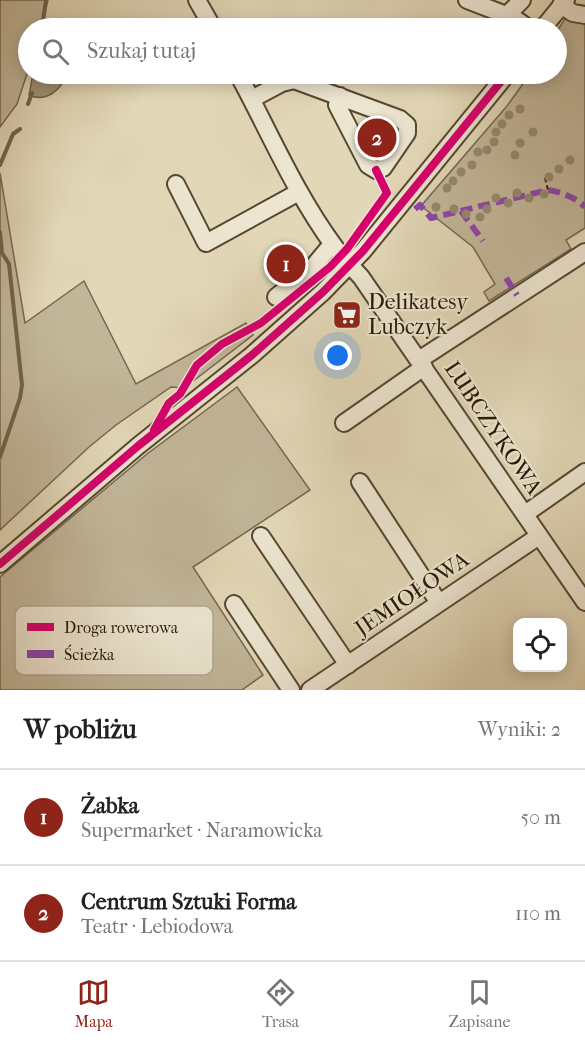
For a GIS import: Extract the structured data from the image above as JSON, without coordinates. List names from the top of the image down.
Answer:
{
  "streets": {
    "street": ["LUBCZYKOWA", "JEMIOŁOWA"]
  },
  "crossings": [
    ["LUBCZYKOWA", "JEMIOŁOWA"]
  ],
  "places": {
    "supermarket": ["Delikatesy Lubczyk"]
  },
  "legend": ["Droga rowerowa", "Ścieżka"],
  "page": {
    "search": "Szukaj tutaj",
    "pins": ["2", "1"],
    "heading": ["W pobliżu", "Wyniki: 2"],
    "list": [
      {
        "mark": "1",
        "name": "Żabka",
        "note": "Supermarket · Naramowicka",
        "value": "50 m"
      },
      {
        "mark": "2",
        "name": "Centrum Sztuki Forma",
        "note": "Teatr · Lebiodowa",
        "value": "110 m"
      }
    ],
    "nav": ["Mapa", "Trasa", "Zapisane"]
  }
}
